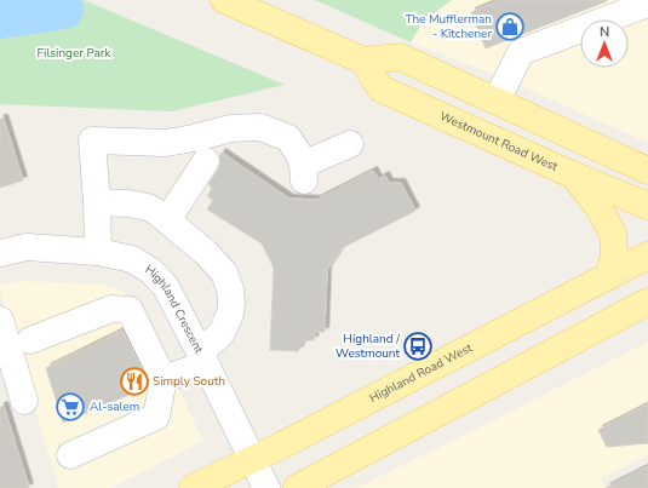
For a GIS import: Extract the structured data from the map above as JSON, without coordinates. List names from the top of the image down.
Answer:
{
  "streets": {
    "main road": ["Westmount Road West", "Highland Road West"],
    "street": ["Highland Crescent"]
  },
  "crossings": [
    ["Highland Crescent", "Highland Road West"]
  ],
  "parks": ["Filsinger Park"],
  "places": {
    "shop": ["The Mufflerman - Kitchener"],
    "bus stop": ["Highland / Westmount"],
    "restaurant": ["Simply South"],
    "supermarket": ["Al-salem"]
  },
  "north": "top"
}
